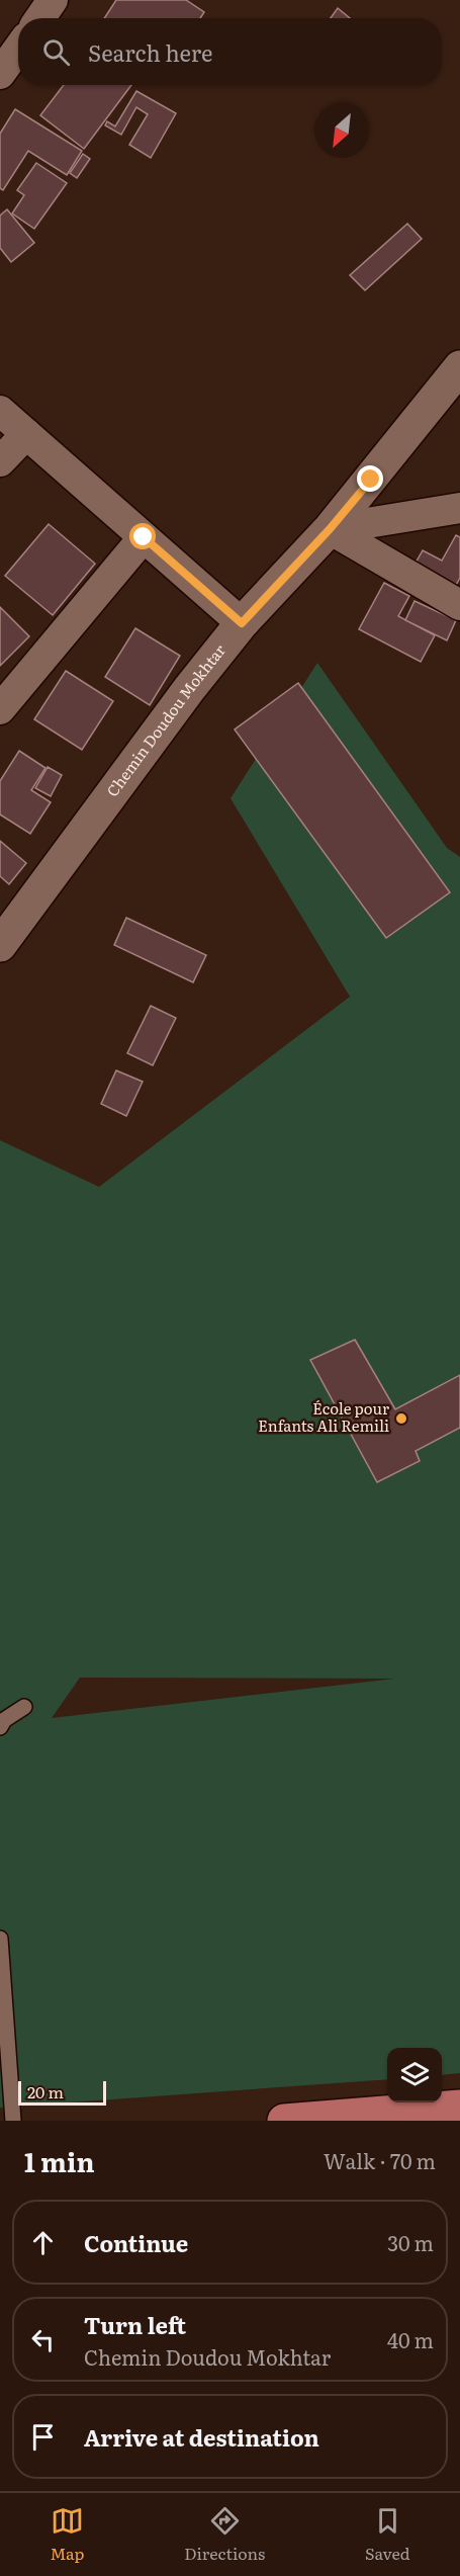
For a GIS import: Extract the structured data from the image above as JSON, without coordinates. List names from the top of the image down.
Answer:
{
  "streets": {
    "street": ["Chemin Doudou Mokhtar"]
  },
  "places": ["École pour Enfants Ali Remili"],
  "scale_bar": "20 m",
  "north": "bottom left",
  "page": {
    "search": "Search here",
    "scale": "20 m",
    "heading": ["1 min", "Walk · 70 m"],
    "list": [
      ["Continue", "30 m"],
      ["Turn left", "Chemin Doudou Mokhtar", "40 m"],
      "Arrive at destination"
    ],
    "nav": ["Map", "Directions", "Saved"]
  }
}
